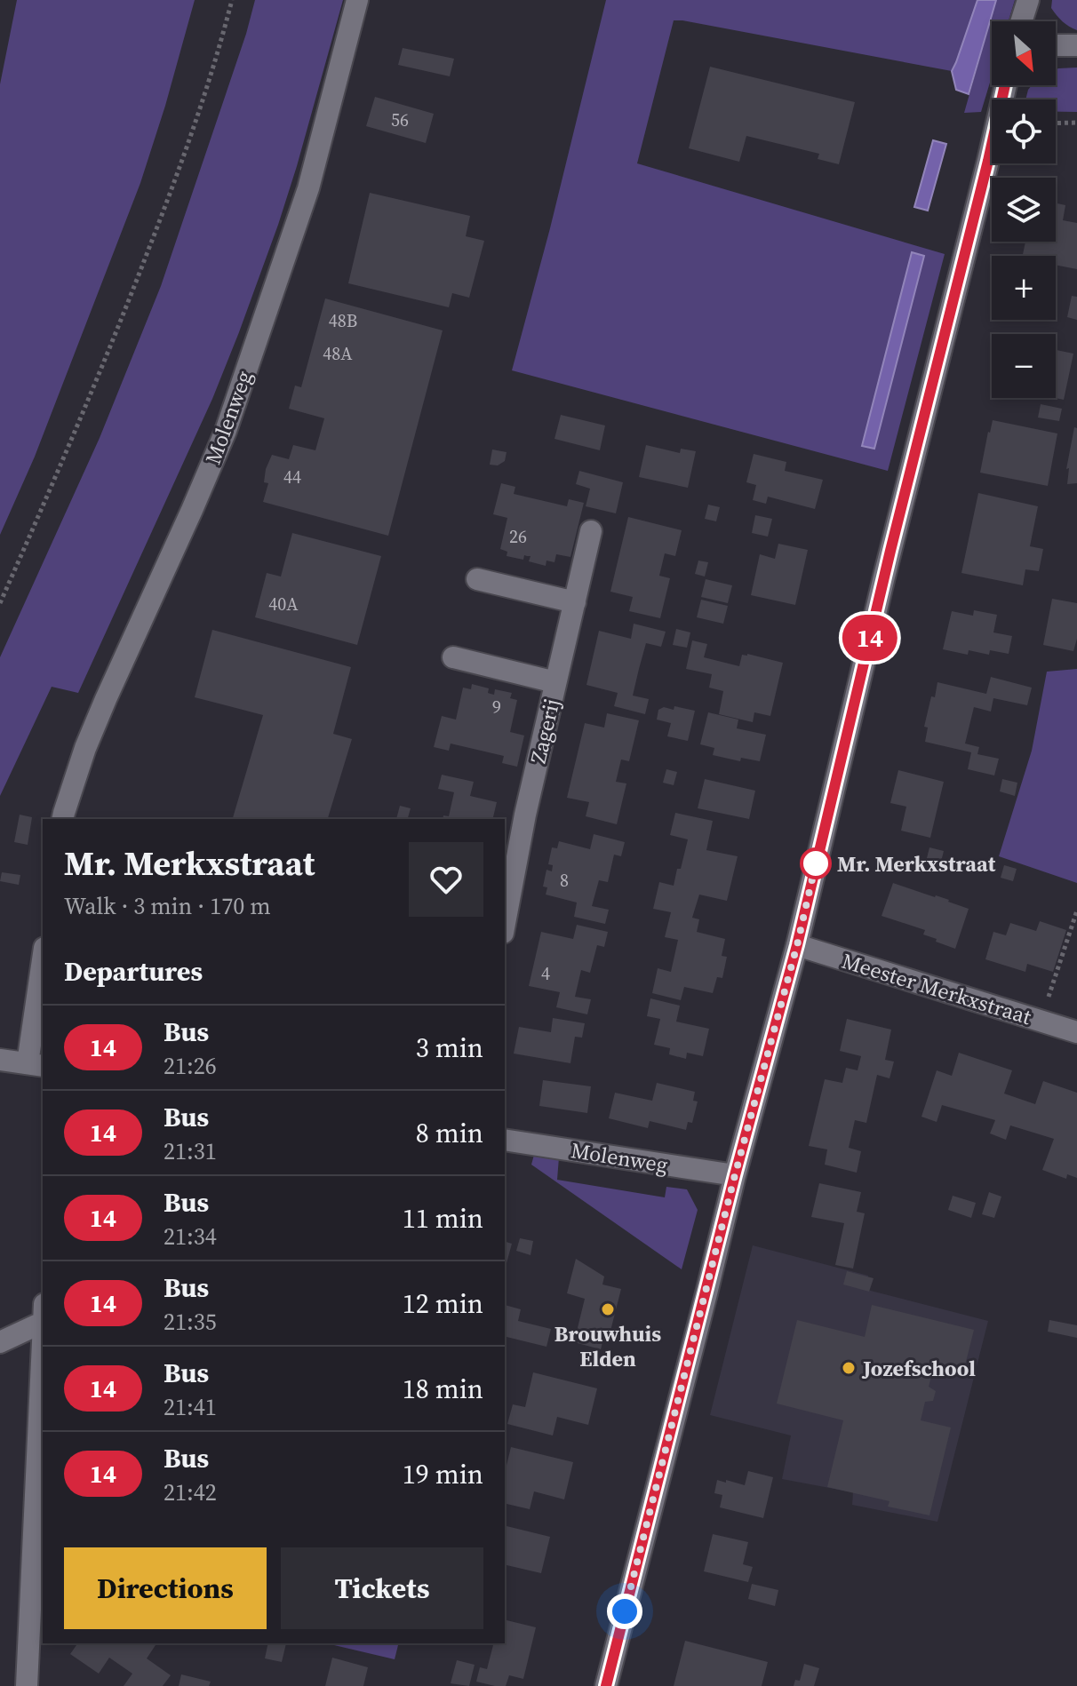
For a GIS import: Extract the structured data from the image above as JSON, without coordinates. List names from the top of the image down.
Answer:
{
  "streets": {
    "street": ["Molenweg", "Zagerij", "Meester Merkxstraat"]
  },
  "places": ["Mr. Merkxstraat", "Brouwhuis Elden", "Jozefschool"],
  "lines": ["bus line 14"],
  "house_numbers": [
    "56",
    "48B",
    "48A",
    "44",
    "26",
    "40A",
    "9",
    "8",
    "4"
  ],
  "north": "bottom right",
  "page": {
    "on_map": "14",
    "map_buttons": ["+", "−"],
    "heading": [
      ["Mr. Merkxstraat", "Walk · 3 min · 170 m"],
      "Departures"
    ],
    "list": [
      {
        "mark": "14",
        "name": "Bus",
        "note": "21:26",
        "value": "3 min"
      },
      {
        "mark": "14",
        "name": "Bus",
        "note": "21:31",
        "value": "8 min"
      },
      {
        "mark": "14",
        "name": "Bus",
        "note": "21:34",
        "value": "11 min"
      },
      {
        "mark": "14",
        "name": "Bus",
        "note": "21:35",
        "value": "12 min"
      },
      {
        "mark": "14",
        "name": "Bus",
        "note": "21:41",
        "value": "18 min"
      },
      {
        "mark": "14",
        "name": "Bus",
        "note": "21:42",
        "value": "19 min"
      }
    ],
    "buttons": ["Directions", "Tickets"]
  }
}
